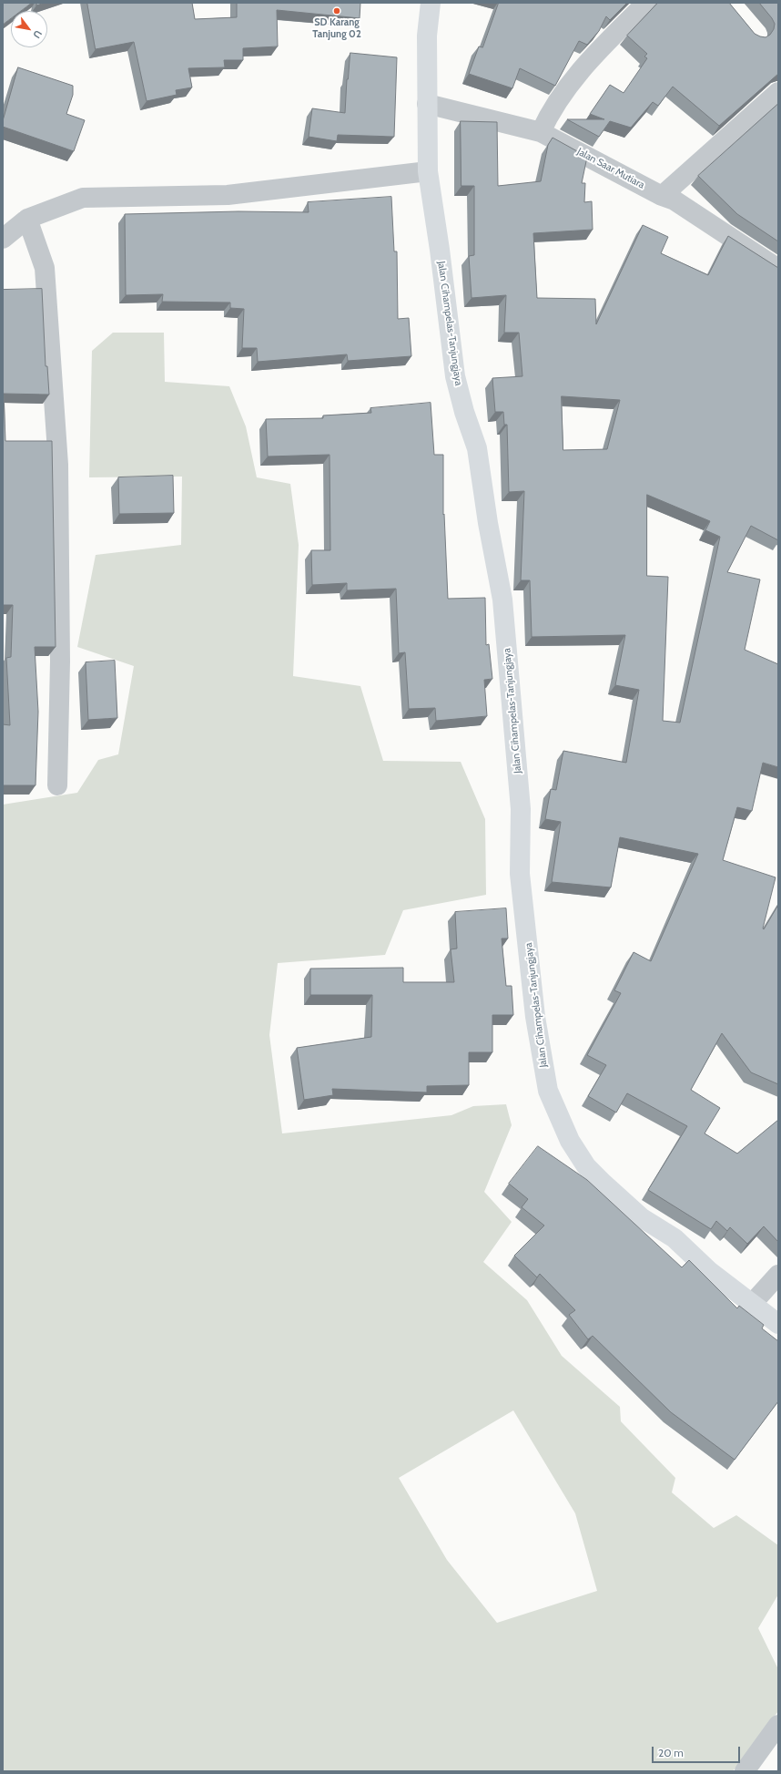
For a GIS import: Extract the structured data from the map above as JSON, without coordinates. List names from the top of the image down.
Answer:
{
  "streets": {
    "main road": ["Jalan Cihampelas-Tanjungjaya"],
    "street": ["Jalan Saar Mutiara"]
  },
  "crossings": [
    ["Jalan Saar Mutiara", "Jalan Cihampelas-Tanjungjaya"]
  ],
  "places": ["SD Karang Tanjung 02"],
  "scale_bar": "20 m",
  "north": "bottom right"
}
